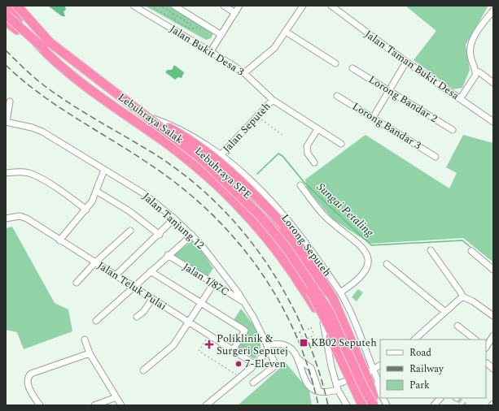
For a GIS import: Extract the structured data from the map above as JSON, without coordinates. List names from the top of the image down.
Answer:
{
  "streets": {
    "highway": ["Lebuhraya Salak", "Lebuhraya SPE"],
    "street": [
      "Jalan Bukit Desa 3",
      "Jalan Taman Bukit Desa",
      "Lorong Bandar 2",
      "Lorong Bandar 3",
      "Jalan Seputeh",
      "Jalan Tanjung 12",
      "Lorong Seputeh",
      "Jalan 1/87C",
      "Jalan Teluk Pulai"
    ]
  },
  "crossings": [
    ["Jalan Bukit Desa 3", "Jalan Seputeh"],
    ["Lebuhraya Salak", "Lebuhraya SPE"],
    ["Lebuhraya Salak", "Lorong Seputeh"],
    ["Jalan Seputeh", "Lorong Seputeh"],
    ["Jalan Tanjung 12", "Jalan 1/87C"]
  ],
  "water": ["Sungai Petaling"],
  "places": {
    "transit": ["KB02 Seputeh"],
    "health": ["Poliklinik & Surgeri Seputej"],
    "other": ["7-Eleven"]
  },
  "legend": ["Road", "Railway", "Park"]
}
